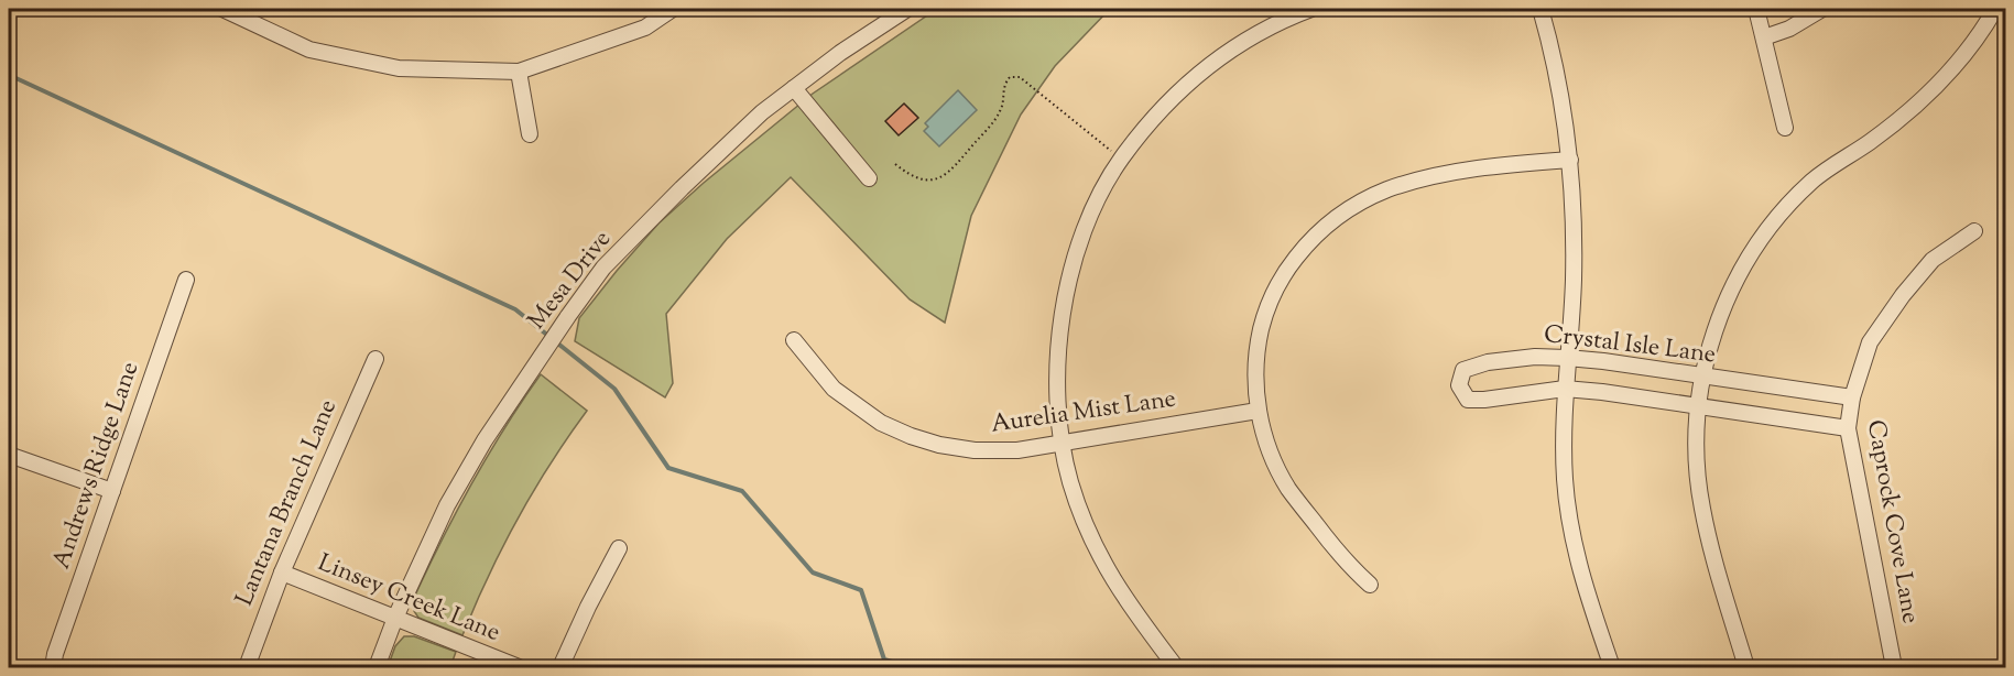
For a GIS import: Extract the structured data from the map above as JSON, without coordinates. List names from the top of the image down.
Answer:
{
  "streets": {
    "street": [
      "Mesa Drive",
      "Crystal Isle Lane",
      "Aurelia Mist Lane",
      "Andrews Ridge Lane",
      "Lantana Branch Lane",
      "Caprock Cove Lane",
      "Linsey Creek Lane"
    ]
  },
  "crossings": [
    ["Mesa Drive", "Linsey Creek Lane"],
    ["Crystal Isle Lane", "Caprock Cove Lane"],
    ["Lantana Branch Lane", "Linsey Creek Lane"]
  ]
}
